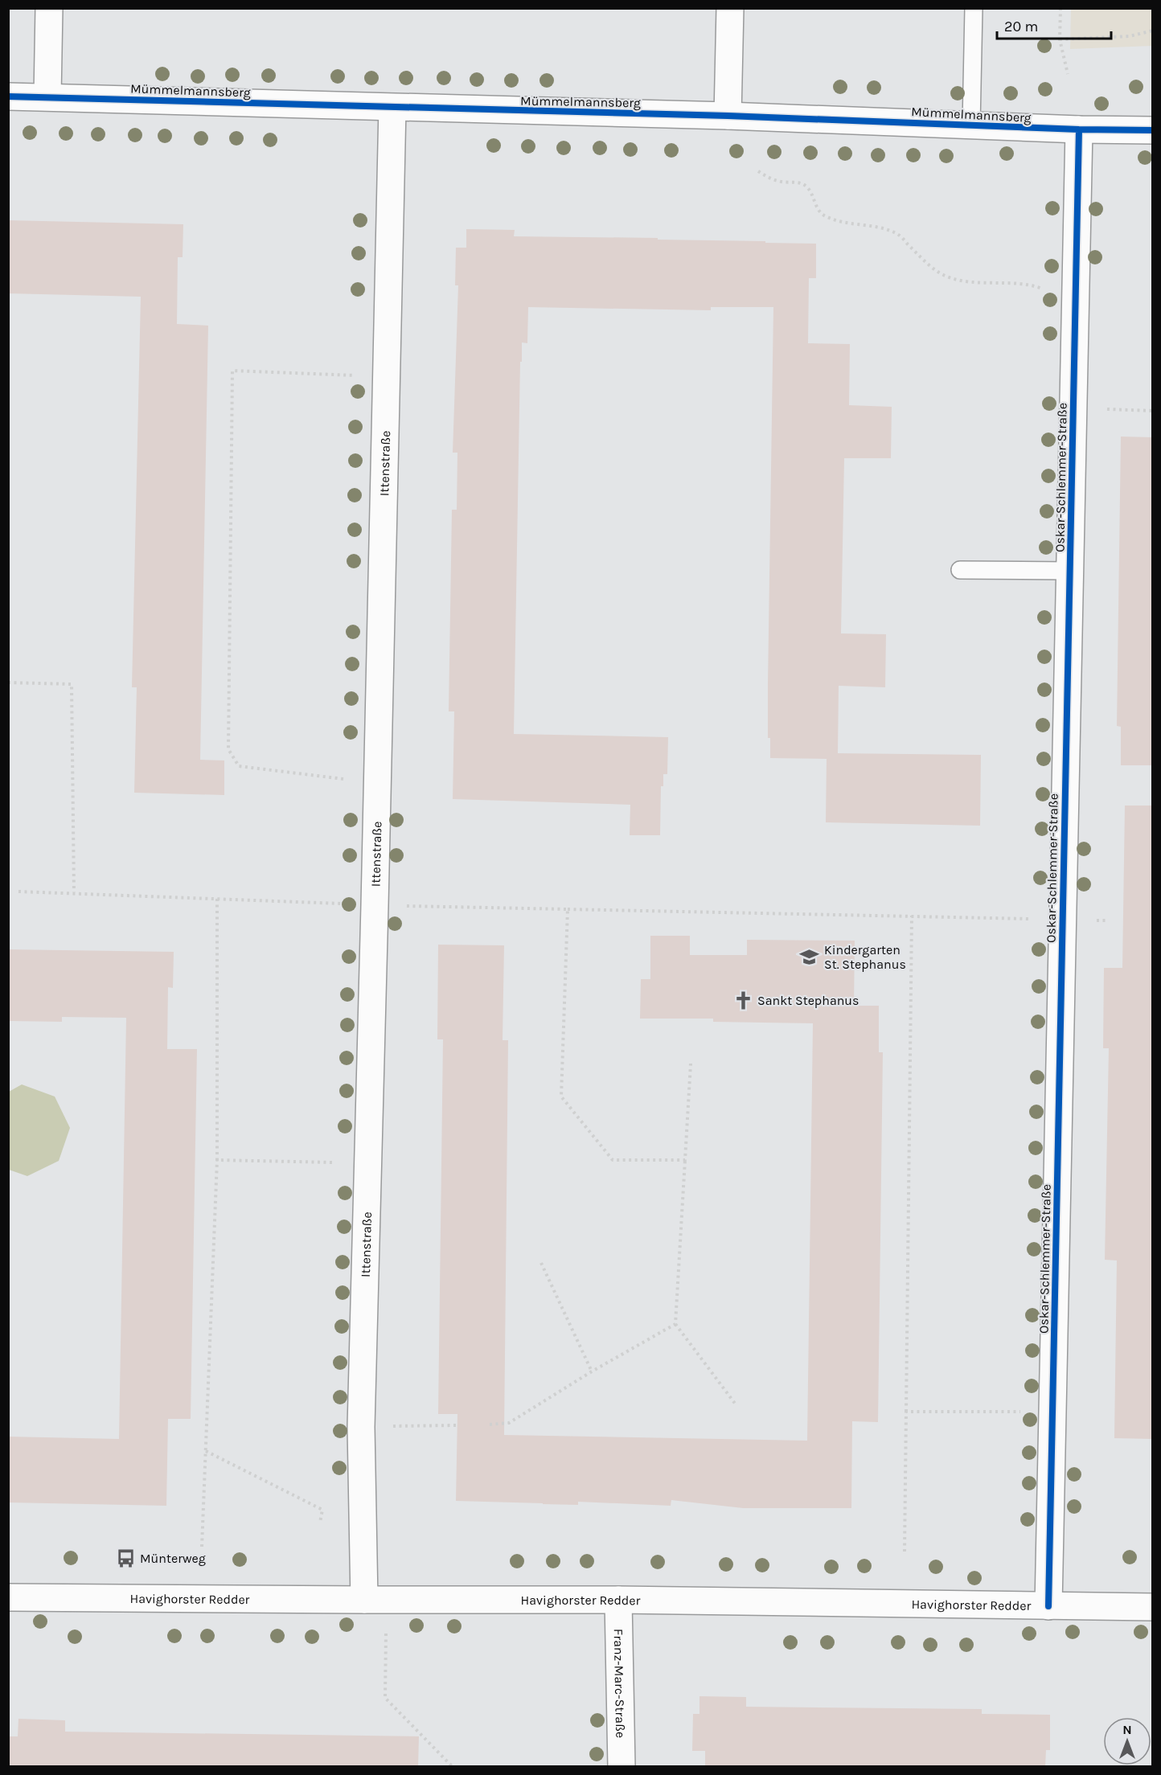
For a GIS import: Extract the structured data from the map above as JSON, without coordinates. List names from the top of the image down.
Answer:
{
  "streets": {
    "street": [
      "Mümmelmannsberg",
      "Ittenstraße",
      "Oskar-Schlemmer-Straße",
      "Havighorster Redder",
      "Franz-Marc-Straße"
    ]
  },
  "crossings": [
    ["Mümmelmannsberg", "Ittenstraße"],
    ["Mümmelmannsberg", "Oskar-Schlemmer-Straße"],
    ["Ittenstraße", "Havighorster Redder"],
    ["Oskar-Schlemmer-Straße", "Havighorster Redder"],
    ["Havighorster Redder", "Franz-Marc-Straße"]
  ],
  "places": {
    "school or university": ["Kindergarten St. Stephanus"],
    "church": ["Sankt Stephanus"],
    "bus stop": ["Münterweg"]
  },
  "scale_bar": "20 m",
  "north": "top"
}
